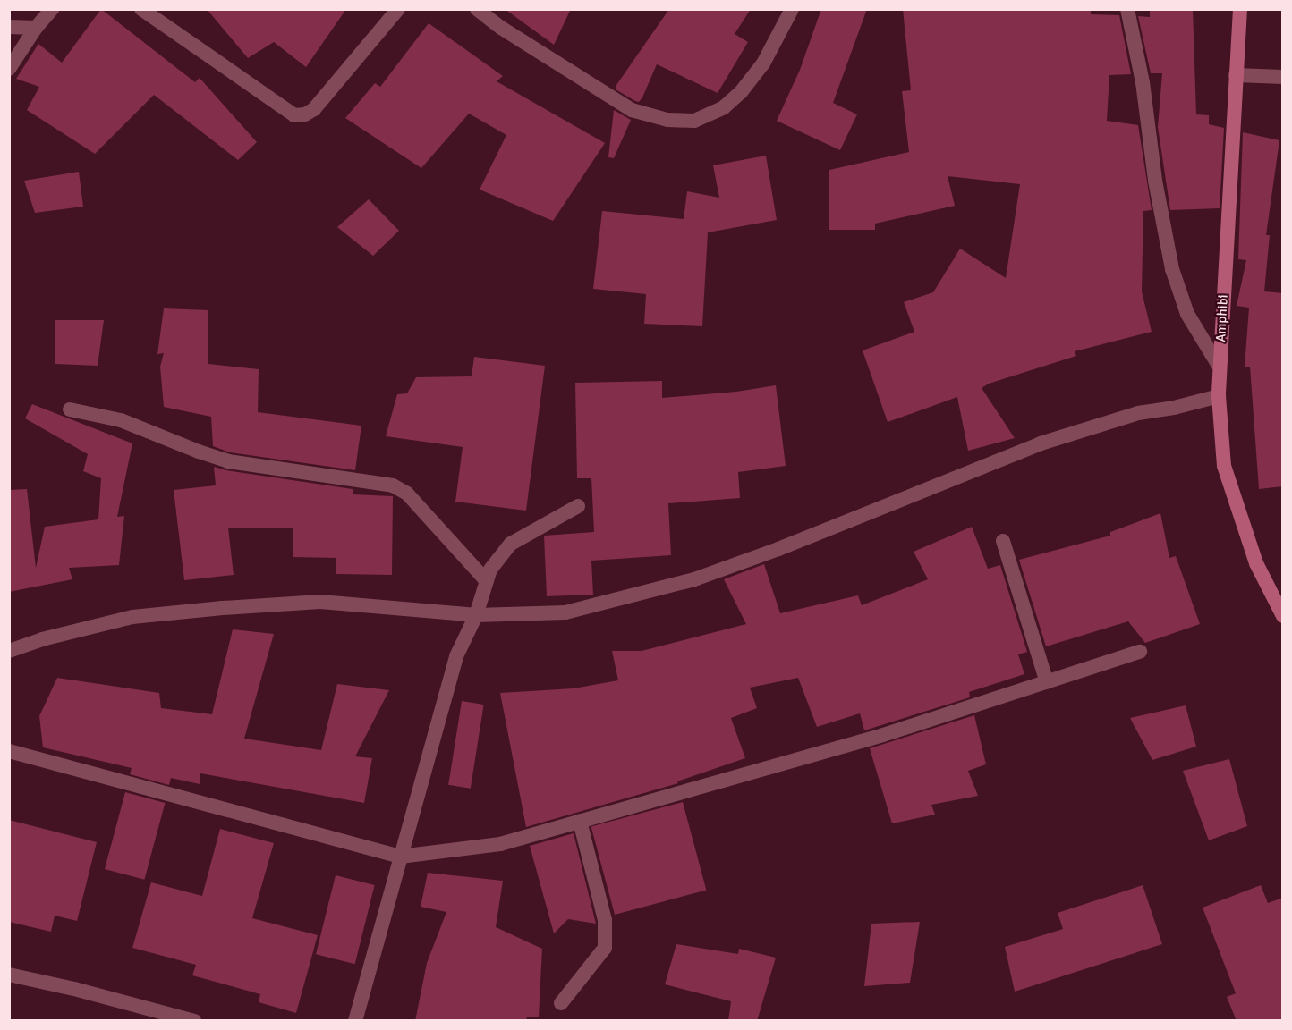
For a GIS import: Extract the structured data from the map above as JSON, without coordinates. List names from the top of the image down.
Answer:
{
  "streets": {
    "main road": ["Amphibi"]
  }
}
